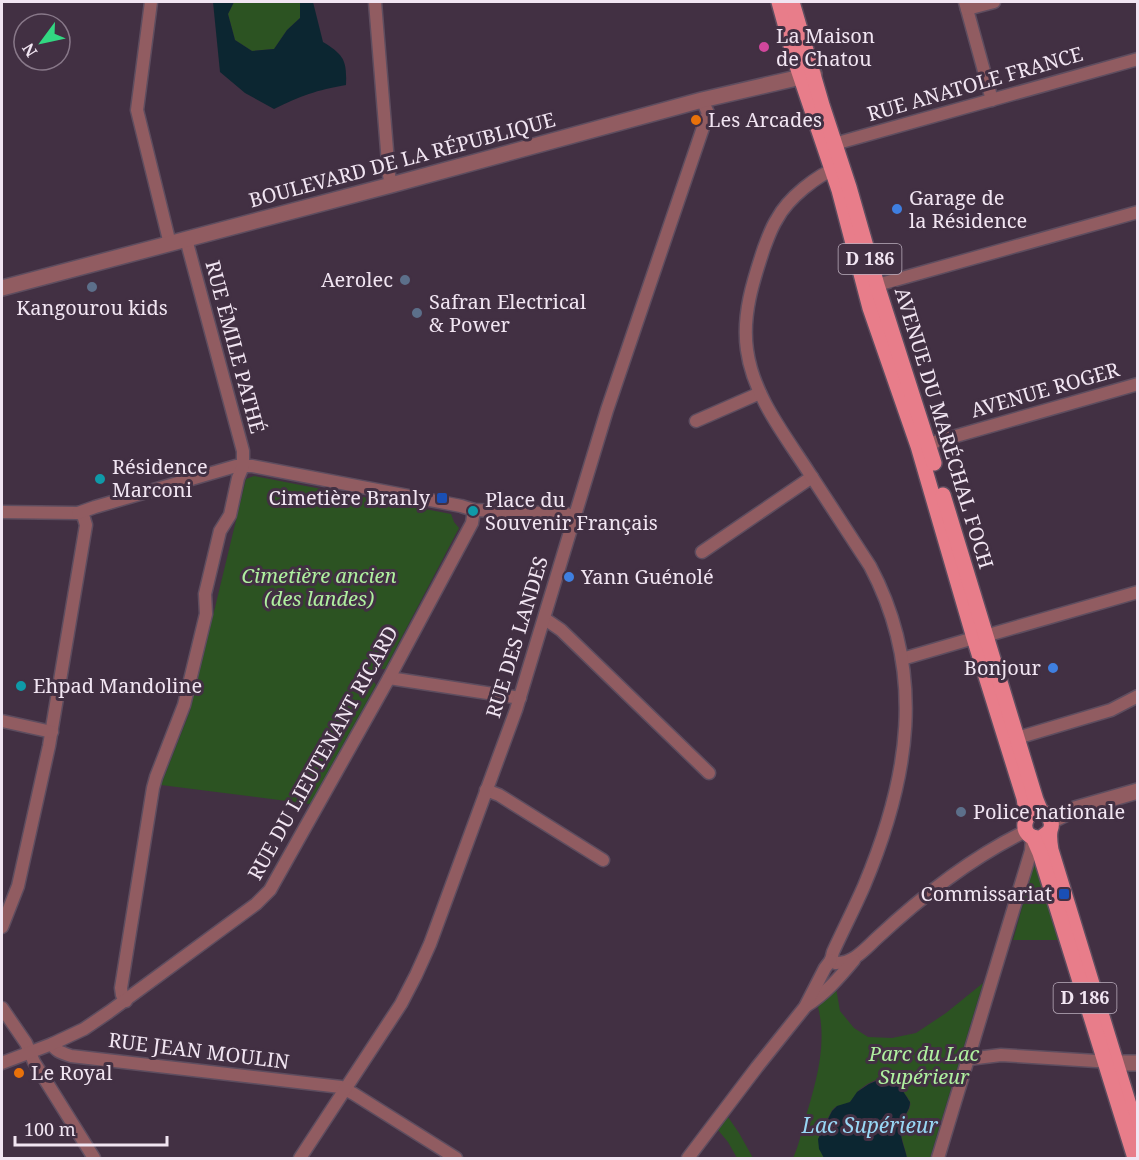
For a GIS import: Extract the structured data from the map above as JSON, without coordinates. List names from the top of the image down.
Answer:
{
  "streets": {
    "main road": ["D 186"],
    "street": [
      "RUE ANATOLE FRANCE",
      "BOULEVARD DE LA RÉPUBLIQUE",
      "RUE ÉMILE PATHÉ",
      "AVENUE ROGER",
      "RUE DES LANDES",
      "RUE DU LIEUTENANT RICARD",
      "RUE JEAN MOULIN"
    ]
  },
  "crossings": [
    ["RUE ANATOLE FRANCE", "D 186"],
    ["BOULEVARD DE LA RÉPUBLIQUE", "D 186"],
    ["BOULEVARD DE LA RÉPUBLIQUE", "RUE ÉMILE PATHÉ"],
    ["BOULEVARD DE LA RÉPUBLIQUE", "RUE DES LANDES"],
    ["D 186", "AVENUE ROGER"],
    ["RUE DES LANDES", "RUE JEAN MOULIN"],
    ["RUE DU LIEUTENANT RICARD", "RUE JEAN MOULIN"]
  ],
  "water": ["Lac Supérieur"],
  "parks": ["Cimetière ancien (des landes)", "Parc du Lac Supérieur"],
  "places": {
    "other": [
      "La Maison de Chatou",
      "Les Arcades",
      "Garage de la Résidence",
      "Aerolec",
      "Kangourou kids",
      "Safran Electrical & Power",
      "Résidence Marconi",
      "Place du Souvenir Français",
      "Yann Guénolé",
      "Bonjour",
      "Ehpad Mandoline",
      "Police nationale",
      "Le Royal"
    ],
    "transit": ["Cimetière Branly", "Commissariat"]
  },
  "scale_bar": "100 m",
  "north": "bottom left"
}
